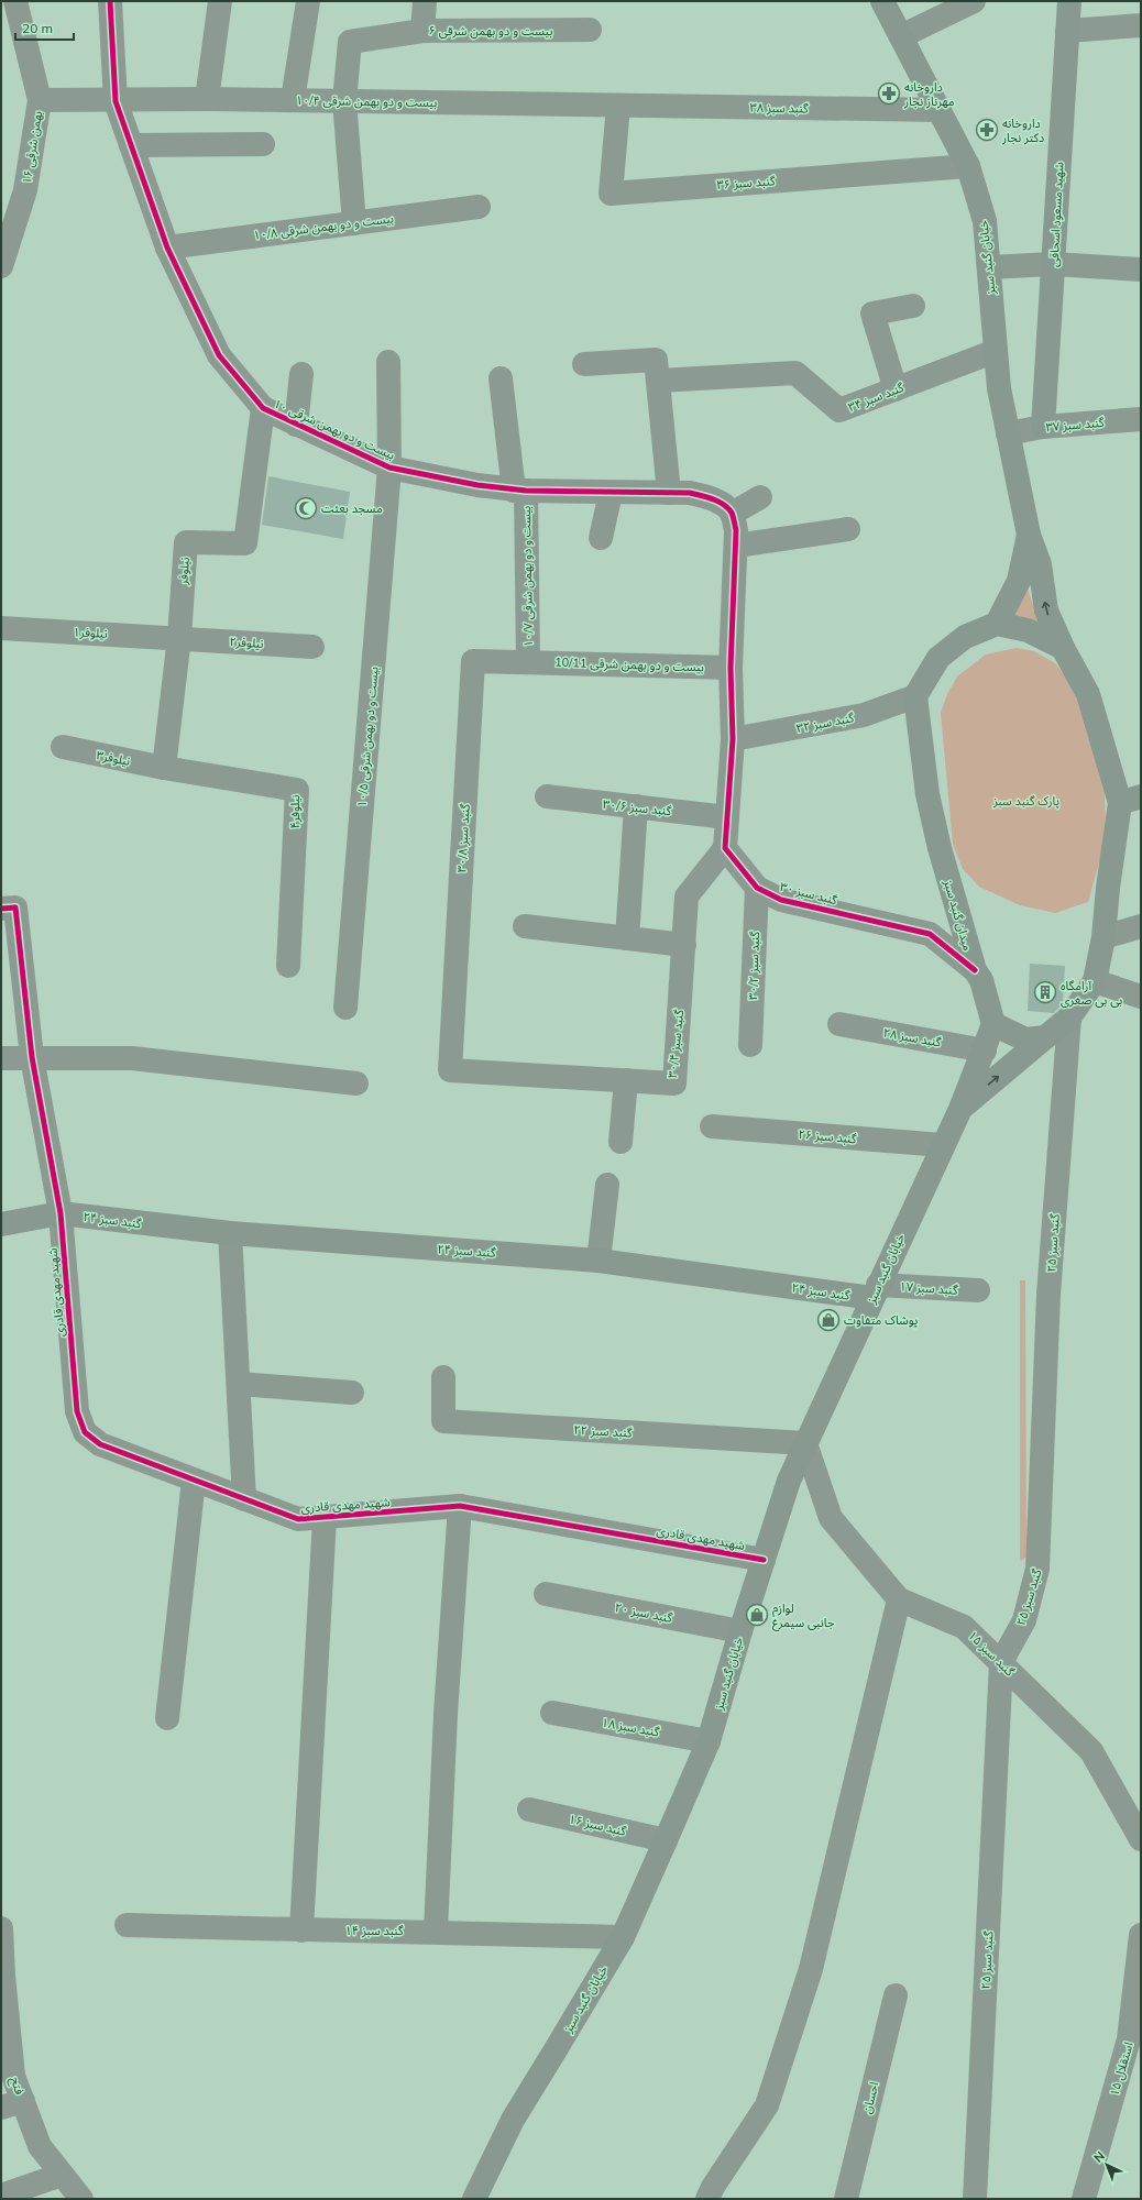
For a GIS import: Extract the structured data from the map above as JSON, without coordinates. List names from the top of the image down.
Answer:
{
  "streets": {
    "main road": [
      "شهید مسعود اسحاقی",
      "خیابان گنبد سبز",
      "میدان گنبد سبز",
      "گنبد سبز ۲۴"
    ],
    "street": [
      "بیست و دو بهمن شرقی ۶",
      "بیست و دو بهمن شرقی ۱۰/۴",
      "گنبد سبز ۳۸",
      "بهمن شرقی ۱۶",
      "گنبد سبز ۳۶",
      "بیست و دو بهمن شرقی ۱۰/۸",
      "گنبد سبز ۳۴",
      "گنبد سبز ۳۷",
      "بیست و دو بهمن شرقی ۱۰",
      "نیلوفر",
      "بیست و دو بهمن شرقی ۱۰/۷",
      "نیلوفر۱",
      "نیلوفر۲",
      "بیست و دو بهمن شرقی 10/11",
      "گنبد سبز ۳۲",
      "بیست و دو بهمن شرقی ۱۰/۵",
      "نیلوفر۳",
      "گنبد سبز ۳۰/۶",
      "نیلوفر۴",
      "گنبد سبز ۳۰/۸",
      "گنبد سبز ۳۰",
      "گنبد سبز ۳۰/۲",
      "گنبد سبز ۲۸",
      "گنبد سبز ۳۰/۴",
      "گنبد سبز ۲۶",
      "گنبد سبز ۲۵",
      "گنبد سبز ۱۷",
      "شهید مهدی قادری",
      "گنبد سبز ۲۲",
      "گنبد سبز ۲۰",
      "گنبد سبز ۱۵",
      "گنبد سبز ۱۸",
      "گنبد سبز ۱۶",
      "گنبد سبز ۱۴",
      "استقلال ۱۵",
      "فتح",
      "احسان"
    ]
  },
  "crossings": [
    ["بیست و دو بهمن شرقی ۱۰/۴", "گنبد سبز ۳۸"],
    ["بیست و دو بهمن شرقی ۱۰/۴", "بهمن شرقی ۱۶"],
    ["بیست و دو بهمن شرقی ۱۰/۴", "گنبد سبز ۳۶"],
    ["بیست و دو بهمن شرقی ۱۰/۴", "بیست و دو بهمن شرقی ۱۰"],
    ["گنبد سبز ۳۸", "گنبد سبز ۳۶"],
    ["گنبد سبز ۳۸", "خیابان گنبد سبز"],
    ["بهمن شرقی ۱۶", "بیست و دو بهمن شرقی ۱۰"],
    ["گنبد سبز ۳۶", "خیابان گنبد سبز"],
    ["شهید مسعود اسحاقی", "گنبد سبز ۳۷"],
    ["بیست و دو بهمن شرقی ۱۰/۸", "بیست و دو بهمن شرقی ۱۰"],
    ["خیابان گنبد سبز", "گنبد سبز ۳۴"],
    ["خیابان گنبد سبز", "گنبد سبز ۳۷"],
    ["خیابان گنبد سبز", "میدان گنبد سبز"],
    ["خیابان گنبد سبز", "گنبد سبز ۲۸"],
    ["خیابان گنبد سبز", "گنبد سبز ۲۶"],
    ["خیابان گنبد سبز", "گنبد سبز ۲۴"],
    ["خیابان گنبد سبز", "گنبد سبز ۱۷"],
    ["خیابان گنبد سبز", "شهید مهدی قادری"],
    ["خیابان گنبد سبز", "گنبد سبز ۲۲"],
    ["خیابان گنبد سبز", "گنبد سبز ۲۰"],
    ["خیابان گنبد سبز", "گنبد سبز ۱۵"],
    ["خیابان گنبد سبز", "گنبد سبز ۱۸"],
    ["خیابان گنبد سبز", "گنبد سبز ۱۶"],
    ["خیابان گنبد سبز", "گنبد سبز ۱۴"],
    ["بیست و دو بهمن شرقی ۱۰", "نیلوفر"],
    ["بیست و دو بهمن شرقی ۱۰", "بیست و دو بهمن شرقی ۱۰/۷"],
    ["بیست و دو بهمن شرقی ۱۰", "بیست و دو بهمن شرقی ۱۰/۵"],
    ["نیلوفر", "نیلوفر۱"],
    ["نیلوفر", "نیلوفر۲"],
    ["نیلوفر", "نیلوفر۳"],
    ["نیلوفر", "نیلوفر۴"],
    ["بیست و دو بهمن شرقی ۱۰/۷", "بیست و دو بهمن شرقی 10/11"],
    ["بیست و دو بهمن شرقی ۱۰/۷", "گنبد سبز ۳۰/۸"],
    ["نیلوفر۱", "نیلوفر۲"],
    ["بیست و دو بهمن شرقی 10/11", "گنبد سبز ۳۰/۸"],
    ["گنبد سبز ۳۲", "میدان گنبد سبز"],
    ["نیلوفر۳", "نیلوفر۴"],
    ["گنبد سبز ۳۰/۸", "گنبد سبز ۳۰/۴"],
    ["گنبد سبز ۳۰", "میدان گنبد سبز"],
    ["گنبد سبز ۳۰", "گنبد سبز ۳۰/۲"],
    ["گنبد سبز ۳۰", "گنبد سبز ۳۰/۴"],
    ["گنبد سبز ۲۴", "گنبد سبز ۱۷"],
    ["گنبد سبز ۲۴", "شهید مهدی قادری"],
    ["گنبد سبز ۲۵", "گنبد سبز ۱۵"],
    ["گنبد سبز ۲۲", "گنبد سبز ۱۵"]
  ],
  "parks": ["پارک گنبد سبز"],
  "places": {
    "pharmacy": ["داروخانه مهرناز نجار", "داروخانه دکتر نجار"],
    "mosque": ["مسجد بعثت"],
    "building": ["آرامگاه بی بی صغری"],
    "shop": ["پوشاک متفاوت", "لوازم جانبی سیمرغ"]
  },
  "scale_bar": "20 m",
  "north": "top left"
}
